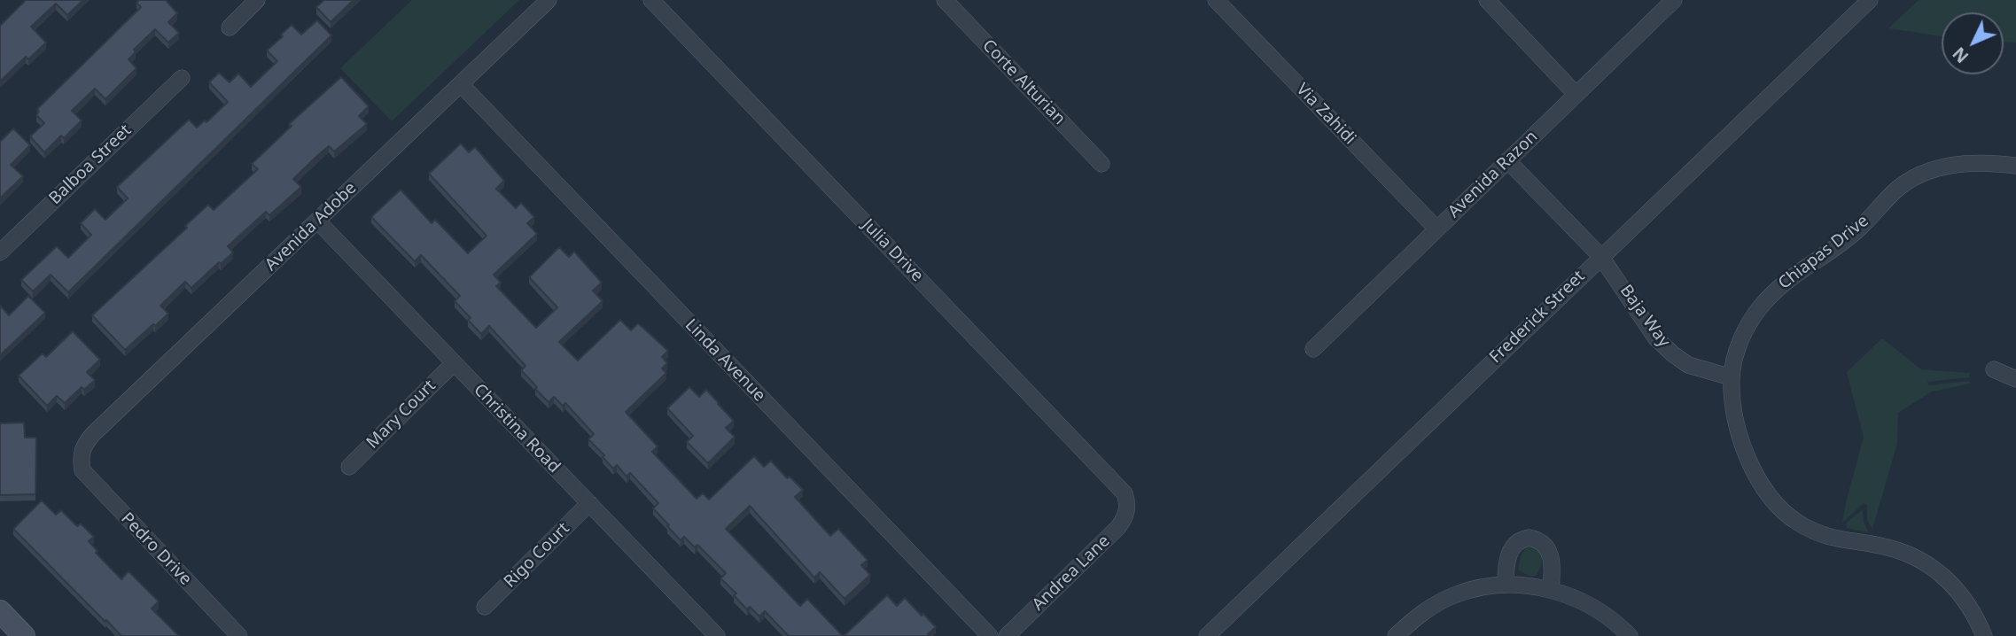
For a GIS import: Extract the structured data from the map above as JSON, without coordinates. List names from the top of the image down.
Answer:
{
  "streets": {
    "street": [
      "Corte Alturian",
      "Via Zahidi",
      "Balboa Street",
      "Avenida Razon",
      "Avenida Adobe",
      "Julia Drive",
      "Chiapas Drive",
      "Baja Way",
      "Frederick Street",
      "Linda Avenue",
      "Mary Court",
      "Christina Road",
      "Pedro Drive",
      "Rigo Court",
      "Andrea Lane"
    ]
  },
  "crossings": [
    ["Via Zahidi", "Avenida Razon"],
    ["Avenida Razon", "Baja Way"],
    ["Avenida Adobe", "Linda Avenue"],
    ["Avenida Adobe", "Christina Road"],
    ["Avenida Adobe", "Pedro Drive"],
    ["Julia Drive", "Andrea Lane"],
    ["Chiapas Drive", "Baja Way"],
    ["Baja Way", "Frederick Street"],
    ["Mary Court", "Christina Road"],
    ["Christina Road", "Rigo Court"]
  ],
  "north": "bottom left"
}
